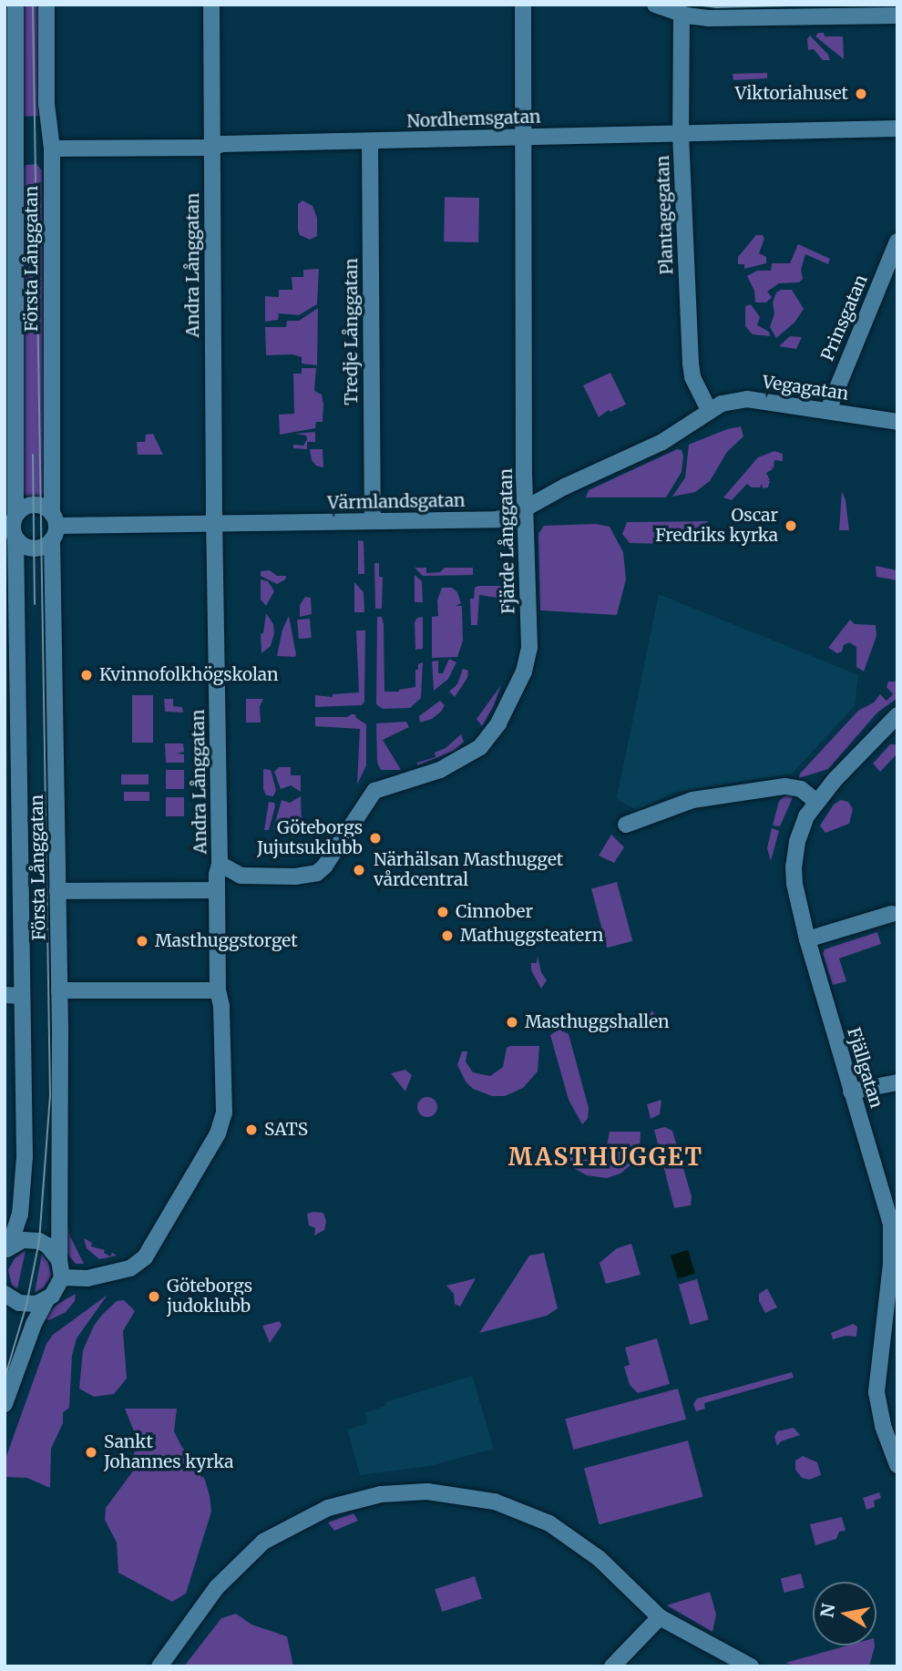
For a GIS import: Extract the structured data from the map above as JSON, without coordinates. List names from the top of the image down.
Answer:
{
  "streets": {
    "street": [
      "Nordhemsgatan",
      "Plantagegatan",
      "Första Långgatan",
      "Andra Långgatan",
      "Prinsgatan",
      "Tredje Långgatan",
      "Vegagatan",
      "Värmlandsgatan",
      "Fjärde Långgatan",
      "Fjällgatan"
    ]
  },
  "crossings": [
    ["Nordhemsgatan", "Plantagegatan"],
    ["Nordhemsgatan", "Första Långgatan"],
    ["Nordhemsgatan", "Andra Långgatan"],
    ["Nordhemsgatan", "Tredje Långgatan"],
    ["Nordhemsgatan", "Fjärde Långgatan"],
    ["Plantagegatan", "Vegagatan"],
    ["Plantagegatan", "Värmlandsgatan"],
    ["Första Långgatan", "Andra Långgatan"],
    ["Första Långgatan", "Värmlandsgatan"],
    ["Andra Långgatan", "Värmlandsgatan"],
    ["Andra Långgatan", "Fjärde Långgatan"],
    ["Prinsgatan", "Vegagatan"],
    ["Tredje Långgatan", "Värmlandsgatan"],
    ["Vegagatan", "Värmlandsgatan"],
    ["Värmlandsgatan", "Fjärde Långgatan"]
  ],
  "districts": ["MASTHUGGET"],
  "places": [
    "Viktoriahuset",
    "Oscar Fredriks kyrka",
    "Kvinnofolkhögskolan",
    "Göteborgs Jujutsuklubb",
    "Närhälsan Masthugget vårdcentral",
    "Cinnober",
    "Mathuggsteatern",
    "Masthuggstorget",
    "Masthuggshallen",
    "SATS",
    "Göteborgs judoklubb",
    "Sankt Johannes kyrka"
  ],
  "north": "left"
}
